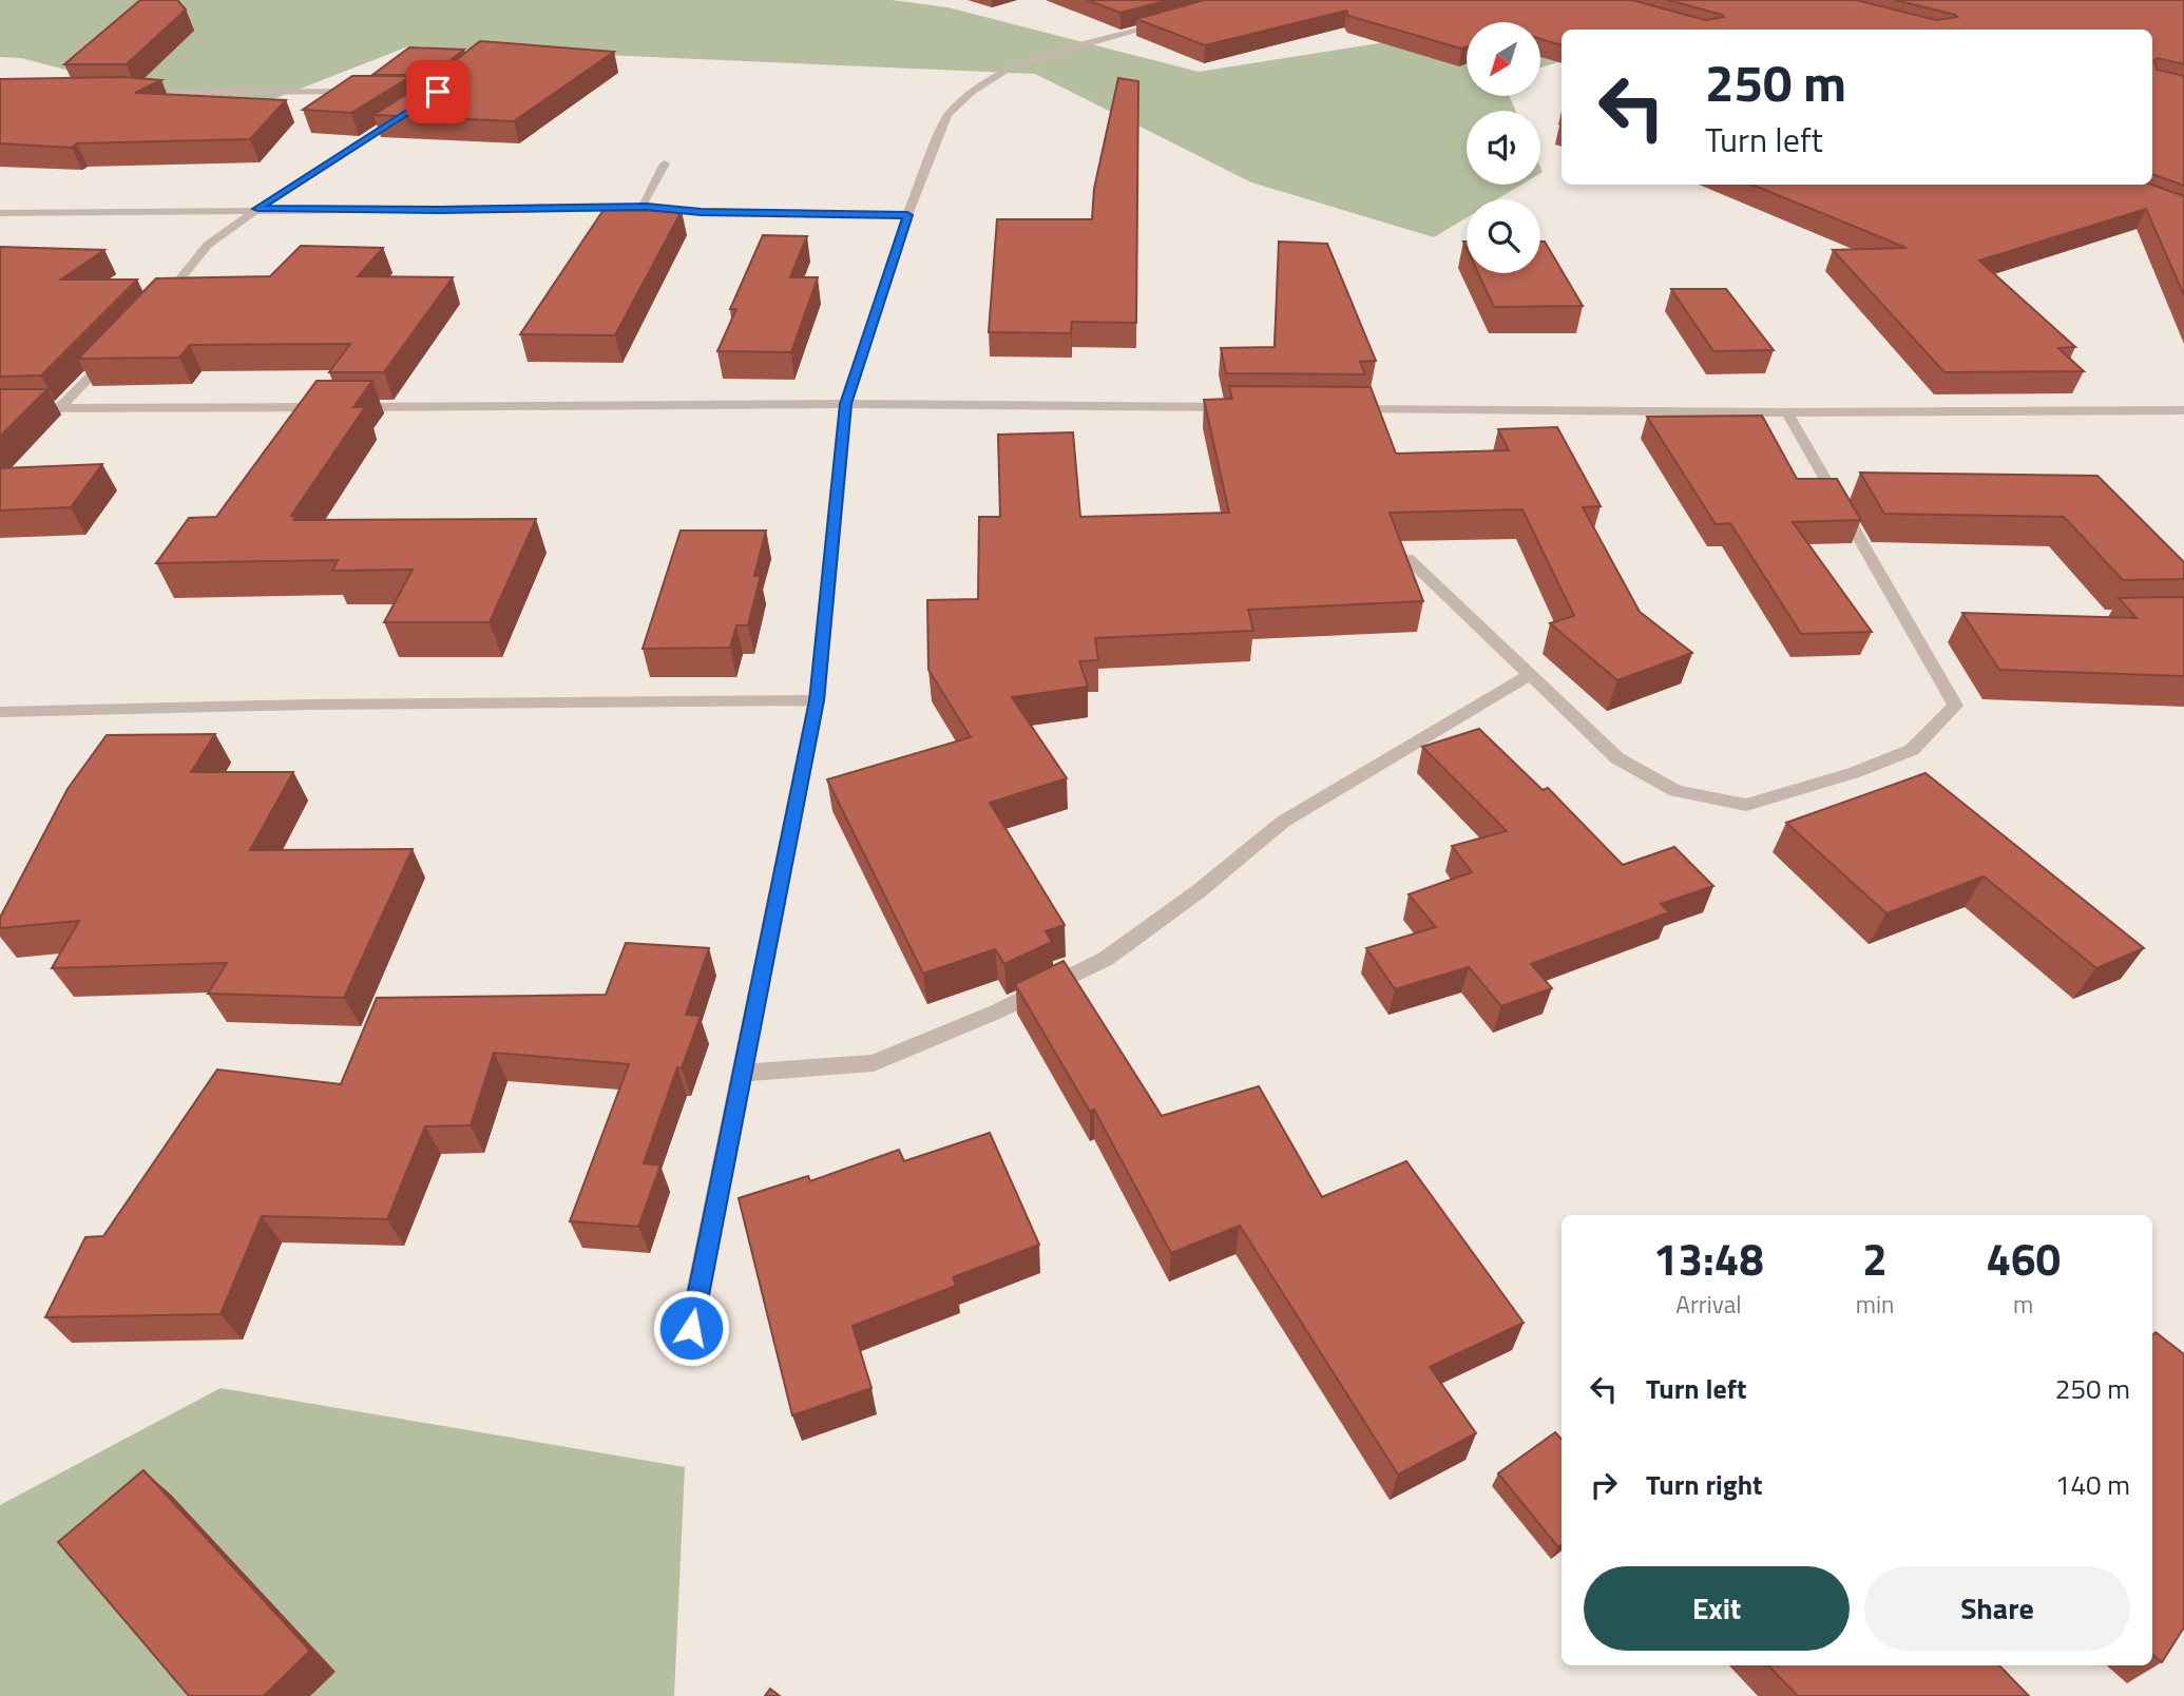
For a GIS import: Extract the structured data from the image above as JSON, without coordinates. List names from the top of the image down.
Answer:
{
  "north": "bottom left",
  "page": {
    "turn": ["250 m", "Turn left"],
    "eta": [
      "13:48",
      "Arrival",
      "2",
      "min",
      "460",
      "m"
    ],
    "list": [
      {
        "name": "Turn left",
        "value": "250 m"
      },
      {
        "name": "Turn right",
        "value": "140 m"
      }
    ],
    "buttons": ["Exit", "Share"]
  }
}
